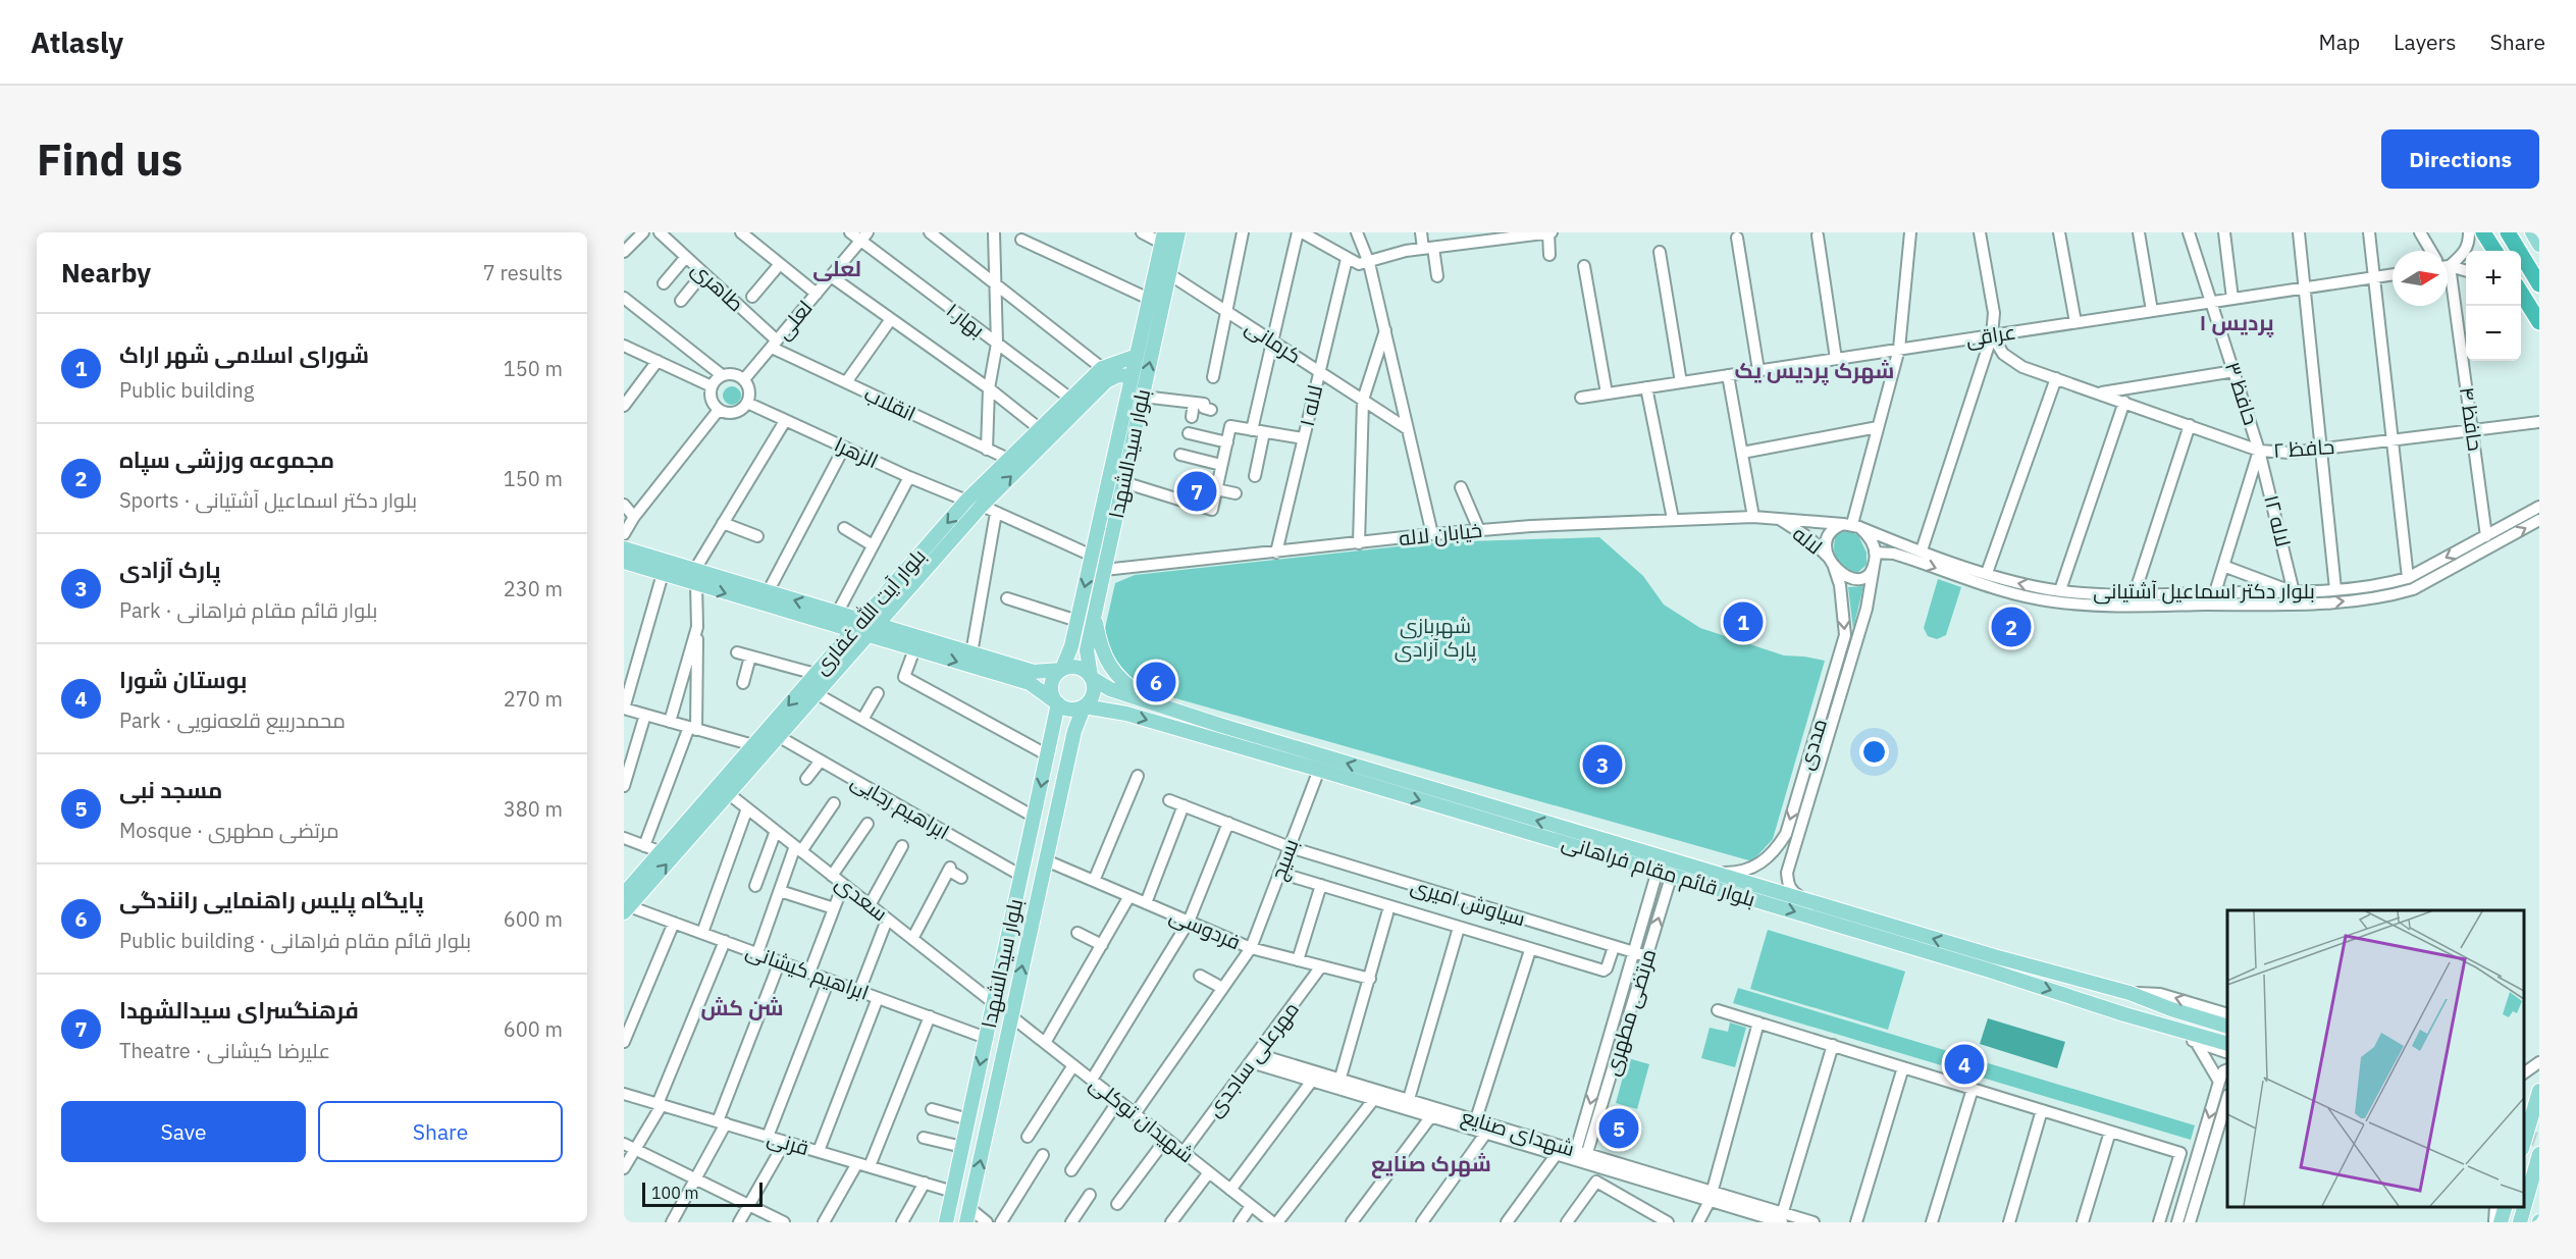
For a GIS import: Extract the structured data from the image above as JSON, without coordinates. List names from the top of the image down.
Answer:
{
  "streets": {
    "main road": ["بلوار سیدالشهدا", "بلوار آیت الله غفاری", "بلوار قائم مقام فراهانی"],
    "street": [
      "طاهری",
      "لعلی",
      "بهار ۱",
      "عراقی",
      "کرمانی",
      "حافظ ۳",
      "انقلاب",
      "لاله ۱",
      "حافظ ۴",
      "حافظ ۲",
      "الزهرا",
      "لاله ۱۲",
      "خیابان لاله",
      "لاله",
      "بلوار دکتر اسماعیل آشتیانی",
      "مددی",
      "ابراهیم رجایی",
      "بسیج",
      "سعدی",
      "سیاوش امیری",
      "فردوسی",
      "ابراهیم کیشانی",
      "مرتضی مطهری",
      "مهرعلی ساجدی",
      "شهیدان توکلی",
      "شهدای صنایع",
      "قرنی"
    ]
  },
  "crossings": [
    ["طاهری", "لعلی"],
    ["طاهری", "انقلاب"],
    ["لعلی", "بهار ۱"],
    ["لعلی", "انقلاب"],
    ["لعلی", "الزهرا"],
    ["بهار ۱", "بلوار آیت الله غفاری"],
    ["عراقی", "حافظ ۳"],
    ["عراقی", "حافظ ۲"],
    ["کرمانی", "لاله ۱"],
    ["کرمانی", "بلوار سیدالشهدا"],
    ["حافظ ۳", "حافظ ۲"],
    ["حافظ ۳", "لاله ۱۲"],
    ["انقلاب", "بلوار آیت الله غفاری"],
    ["لاله ۱", "خیابان لاله"],
    ["حافظ ۴", "حافظ ۲"],
    ["حافظ ۴", "بلوار دکتر اسماعیل آشتیانی"],
    ["حافظ ۲", "لاله ۱۲"],
    ["الزهرا", "بلوار آیت الله غفاری"],
    ["بلوار سیدالشهدا", "خیابان لاله"],
    ["بلوار سیدالشهدا", "بلوار آیت الله غفاری"],
    ["بلوار سیدالشهدا", "ابراهیم رجایی"],
    ["بلوار سیدالشهدا", "بلوار قائم مقام فراهانی"],
    ["بلوار سیدالشهدا", "سعدی"],
    ["بلوار سیدالشهدا", "فردوسی"],
    ["بلوار سیدالشهدا", "ابراهیم کیشانی"],
    ["بلوار سیدالشهدا", "شهیدان توکلی"],
    ["بلوار سیدالشهدا", "قرنی"],
    ["لاله ۱۲", "بلوار دکتر اسماعیل آشتیانی"],
    ["خیابان لاله", "لاله"],
    ["لاله", "بلوار دکتر اسماعیل آشتیانی"],
    ["لاله", "مددی"],
    ["بلوار دکتر اسماعیل آشتیانی", "مددی"],
    ["بلوار آیت الله غفاری", "ابراهیم رجایی"],
    ["بلوار آیت الله غفاری", "سعدی"],
    ["بلوار آیت الله غفاری", "ابراهیم کیشانی"],
    ["مددی", "بلوار قائم مقام فراهانی"],
    ["بسیج", "بلوار قائم مقام فراهانی"],
    ["بسیج", "سیاوش امیری"],
    ["بسیج", "فردوسی"],
    ["بسیج", "شهیدان توکلی"],
    ["بلوار قائم مقام فراهانی", "مرتضی مطهری"],
    ["سیاوش امیری", "مرتضی مطهری"],
    ["فردوسی", "مهرعلی ساجدی"],
    ["مرتضی مطهری", "شهدای صنایع"],
    ["مهرعلی ساجدی", "شهیدان توکلی"],
    ["مهرعلی ساجدی", "شهدای صنایع"]
  ],
  "districts": [
    "لعلی",
    "پردیس ۱",
    "شهرک پردیس یک",
    "شن کش",
    "شهرک صنایع"
  ],
  "parks": ["شهربازی پارک آزادی"],
  "scale_bar": "100 m",
  "north": "right",
  "page": {
    "header": "Atlasly",
    "nav": ["Map", "Layers", "Share"],
    "buttons": [
      "Directions",
      ["Save", "Share"]
    ],
    "title": "Find us",
    "heading": ["Nearby", "7 results"],
    "map_buttons": ["+", "−"],
    "list": [
      {
        "mark": "1",
        "name": "شورای اسلامی شهر اراک",
        "note": "Public building",
        "value": "150 m"
      },
      {
        "mark": "2",
        "name": "مجموعه ورزشی سپاه",
        "note": "Sports · بلوار دکتر اسماعیل آشتیانی",
        "value": "150 m"
      },
      {
        "mark": "3",
        "name": "پارک آزادی",
        "note": "Park · بلوار قائم مقام فراهانی",
        "value": "230 m"
      },
      {
        "mark": "4",
        "name": "بوستان شورا",
        "note": "Park · محمدربیع قلعه‌نویی",
        "value": "270 m"
      },
      {
        "mark": "5",
        "name": "مسجد نبی",
        "note": "Mosque · مرتضی مطهری",
        "value": "380 m"
      },
      {
        "mark": "6",
        "name": "پایگاه پلیس راهنمایی رانندگی",
        "note": "Public building · بلوار قائم مقام فراهانی",
        "value": "600 m"
      },
      {
        "mark": "7",
        "name": "فرهنگسرای سیدالشهدا",
        "note": "Theatre · علیرضا کیشانی",
        "value": "600 m"
      }
    ],
    "pins": [
      "7",
      "1",
      "2",
      "6",
      "3",
      "4",
      "5"
    ],
    "scale": "100 m"
  }
}
